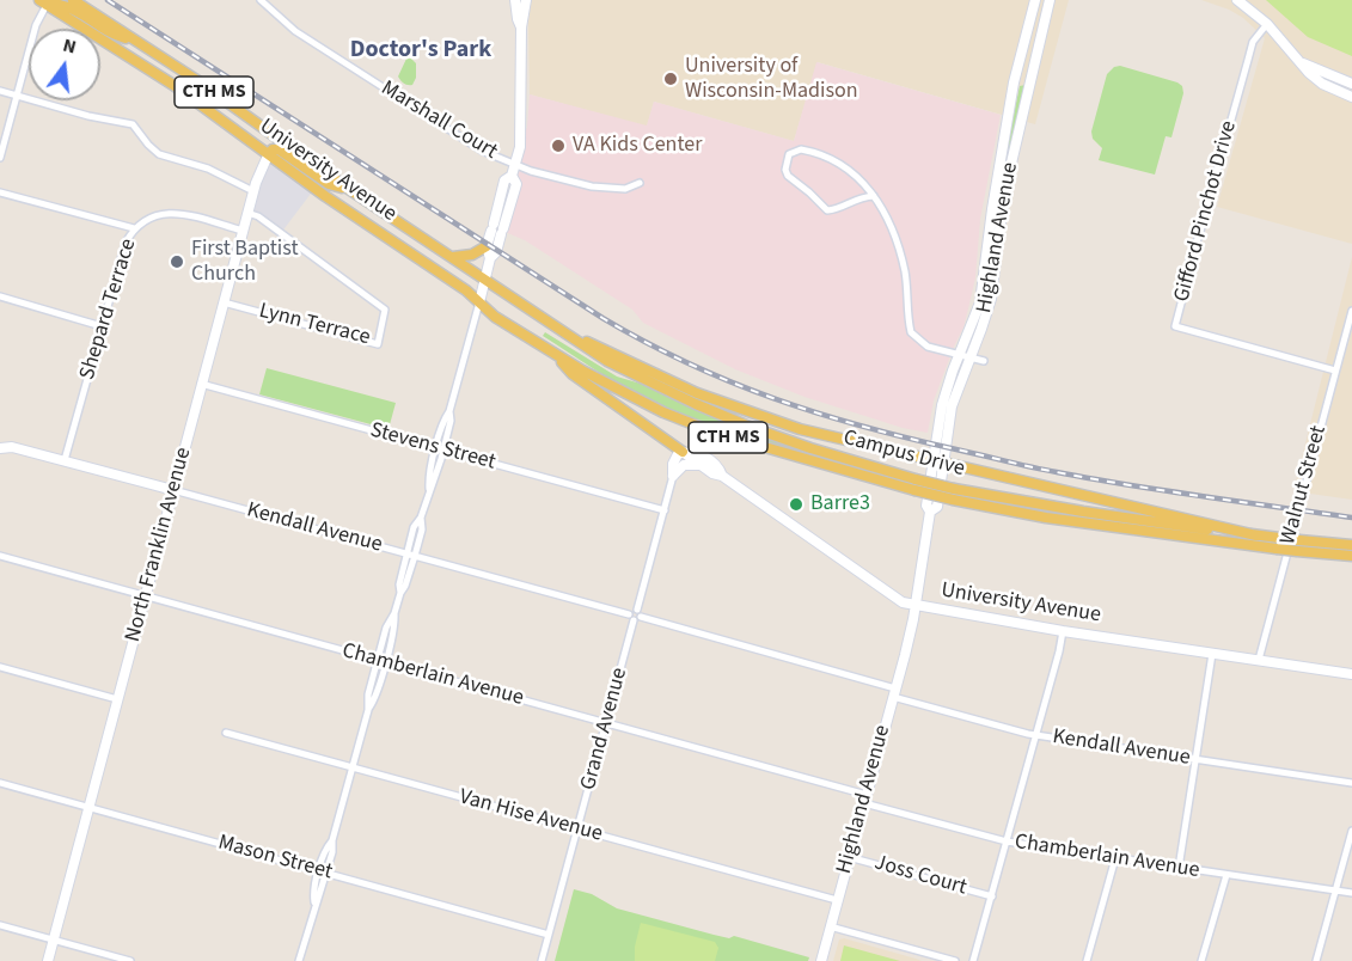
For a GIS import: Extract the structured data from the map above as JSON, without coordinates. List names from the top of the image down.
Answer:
{
  "streets": {
    "main road": ["CTH MS", "University Avenue", "Campus Drive"],
    "street": [
      "Marshall Court",
      "Gifford Pinchot Drive",
      "Highland Avenue",
      "Shepard Terrace",
      "Lynn Terrace",
      "Stevens Street",
      "Walnut Street",
      "Kendall Avenue",
      "North Franklin Avenue",
      "Chamberlain Avenue",
      "Grand Avenue",
      "Van Hise Avenue",
      "Mason Street",
      "Joss Court"
    ]
  },
  "crossings": [
    ["University Avenue", "Highland Avenue"],
    ["University Avenue", "Campus Drive"],
    ["University Avenue", "Walnut Street"],
    ["University Avenue", "North Franklin Avenue"],
    ["Gifford Pinchot Drive", "Walnut Street"],
    ["Highland Avenue", "Kendall Avenue"],
    ["Highland Avenue", "Chamberlain Avenue"],
    ["Highland Avenue", "Van Hise Avenue"],
    ["Highland Avenue", "Joss Court"],
    ["Shepard Terrace", "Kendall Avenue"],
    ["Shepard Terrace", "North Franklin Avenue"],
    ["Lynn Terrace", "North Franklin Avenue"],
    ["Stevens Street", "North Franklin Avenue"],
    ["Kendall Avenue", "North Franklin Avenue"],
    ["Kendall Avenue", "Grand Avenue"],
    ["North Franklin Avenue", "Chamberlain Avenue"],
    ["North Franklin Avenue", "Mason Street"],
    ["Chamberlain Avenue", "Grand Avenue"],
    ["Grand Avenue", "Van Hise Avenue"],
    ["Grand Avenue", "Mason Street"]
  ],
  "districts": ["Doctor's Park"],
  "places": [
    "University of Wisconsin-Madison",
    "VA Kids Center",
    "First Baptist Church",
    "Barre3"
  ],
  "north": "top"
}
